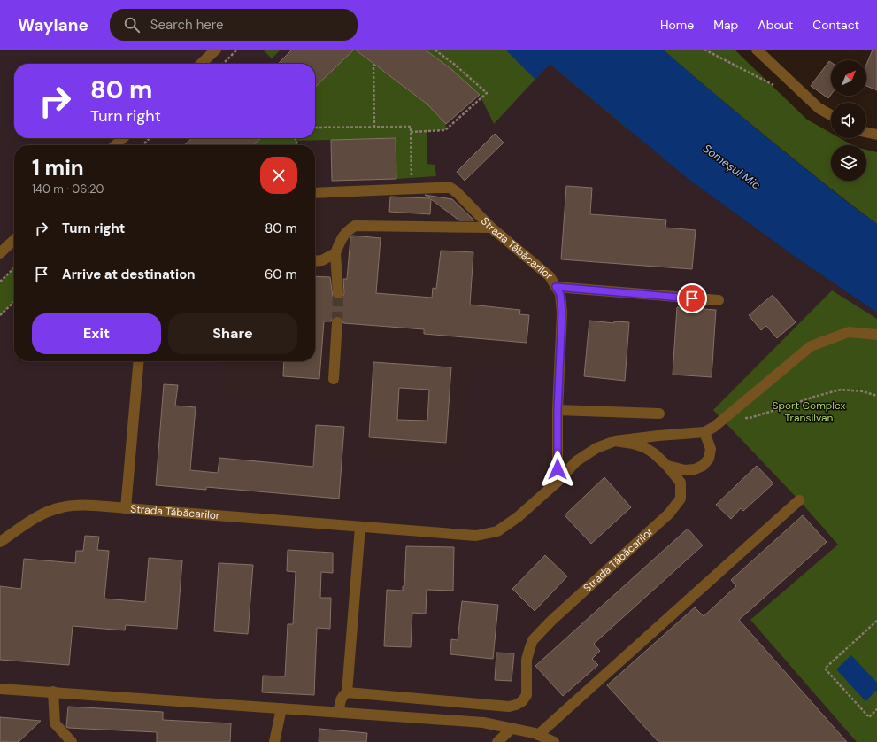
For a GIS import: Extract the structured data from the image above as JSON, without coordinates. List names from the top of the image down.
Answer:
{
  "streets": {
    "street": ["Strada Tăbăcarilor"]
  },
  "water": ["Someșul Mic"],
  "parks": ["Sport Complex Transilvan"],
  "north": "top right",
  "page": {
    "header": "Waylane",
    "search": "Search here",
    "nav": [
      "Home",
      "Map",
      "About",
      "Contact"
    ],
    "turn": ["80 m", "Turn right"],
    "heading": ["1 min", "140 m · 06:20"],
    "list": [
      {
        "name": "Turn right",
        "value": "80 m"
      },
      {
        "name": "Arrive at destination",
        "value": "60 m"
      }
    ],
    "buttons": ["Exit", "Share"]
  }
}
